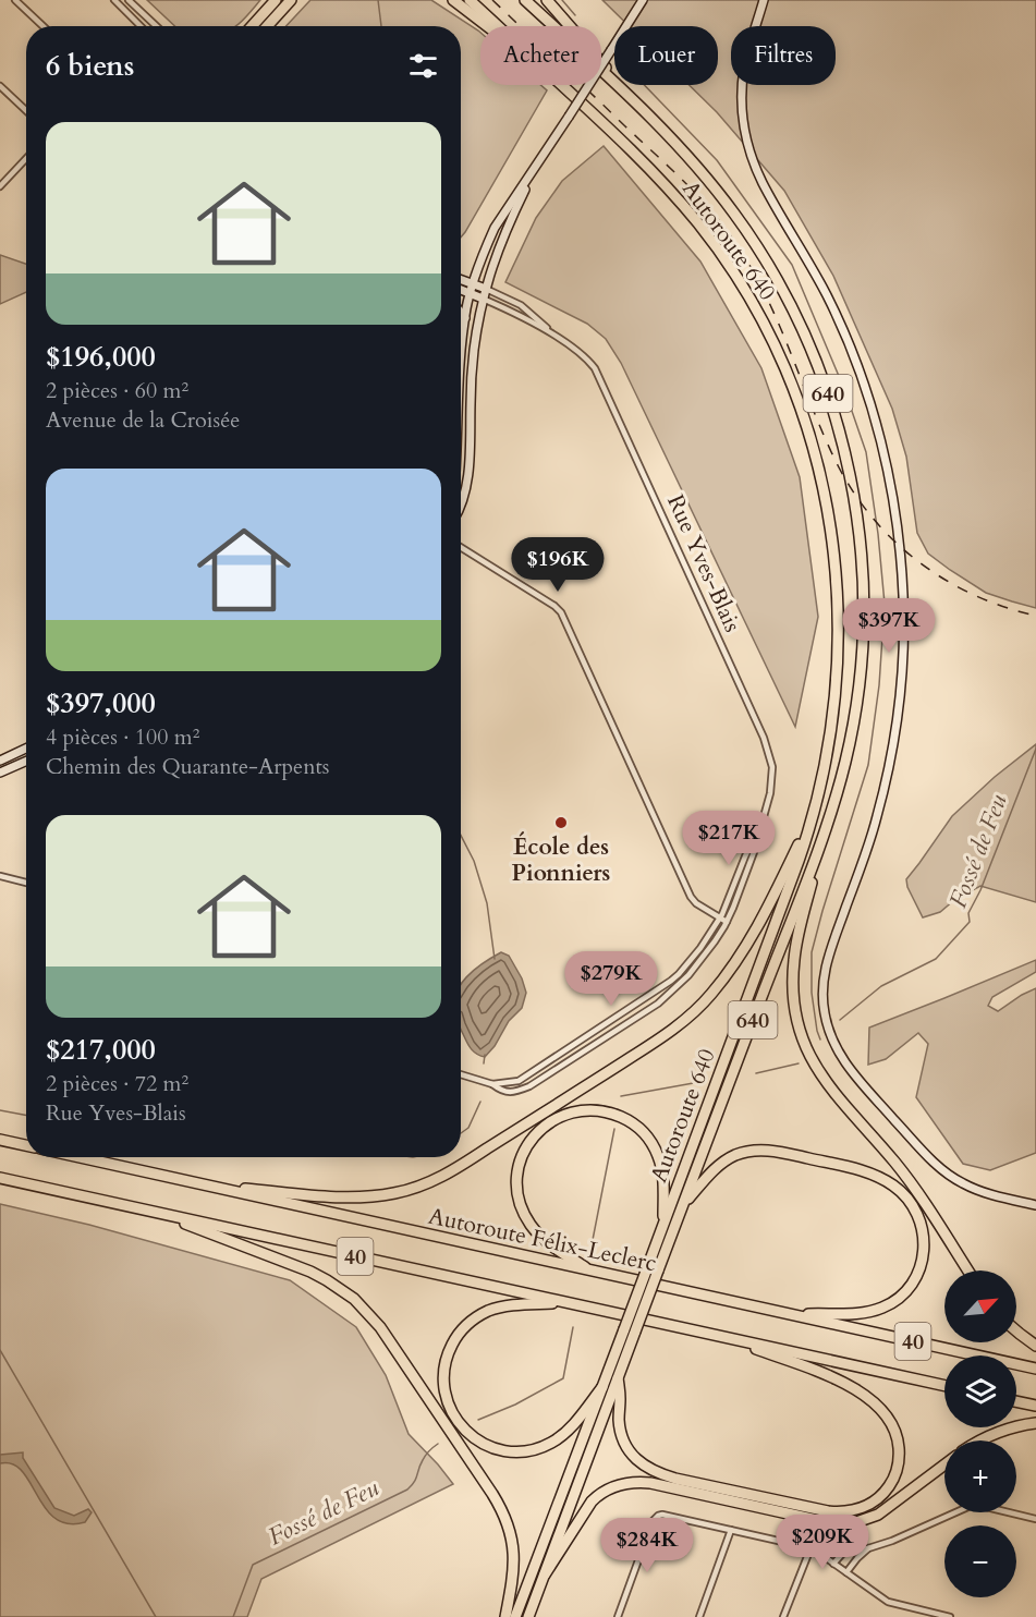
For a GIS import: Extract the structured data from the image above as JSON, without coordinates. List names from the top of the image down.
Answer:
{
  "streets": {
    "highway": [
      "Autoroute 640",
      "640",
      "Autoroute Félix-Leclerc",
      "40"
    ],
    "street": ["Rue Yves-Blais"]
  },
  "water": ["Fossé de Feu"],
  "places": ["École des Pionniers"],
  "north": "top right",
  "page": {
    "chip": ["Acheter", "Louer", "Filtres"],
    "heading": "6 biens",
    "list": [
      {
        "name": "$196,000",
        "note": "2 pièces · 60 m² · Avenue de la Croisée"
      },
      {
        "name": "$397,000",
        "note": "4 pièces · 100 m² · Chemin des Quarante-Arpents"
      },
      {
        "name": "$217,000",
        "note": "2 pièces · 72 m² · Rue Yves-Blais"
      }
    ],
    "price": [
      "$196K",
      "$397K",
      "$217K",
      "$279K",
      "$209K",
      "$284K"
    ],
    "map_buttons": ["+", "−"]
  }
}
